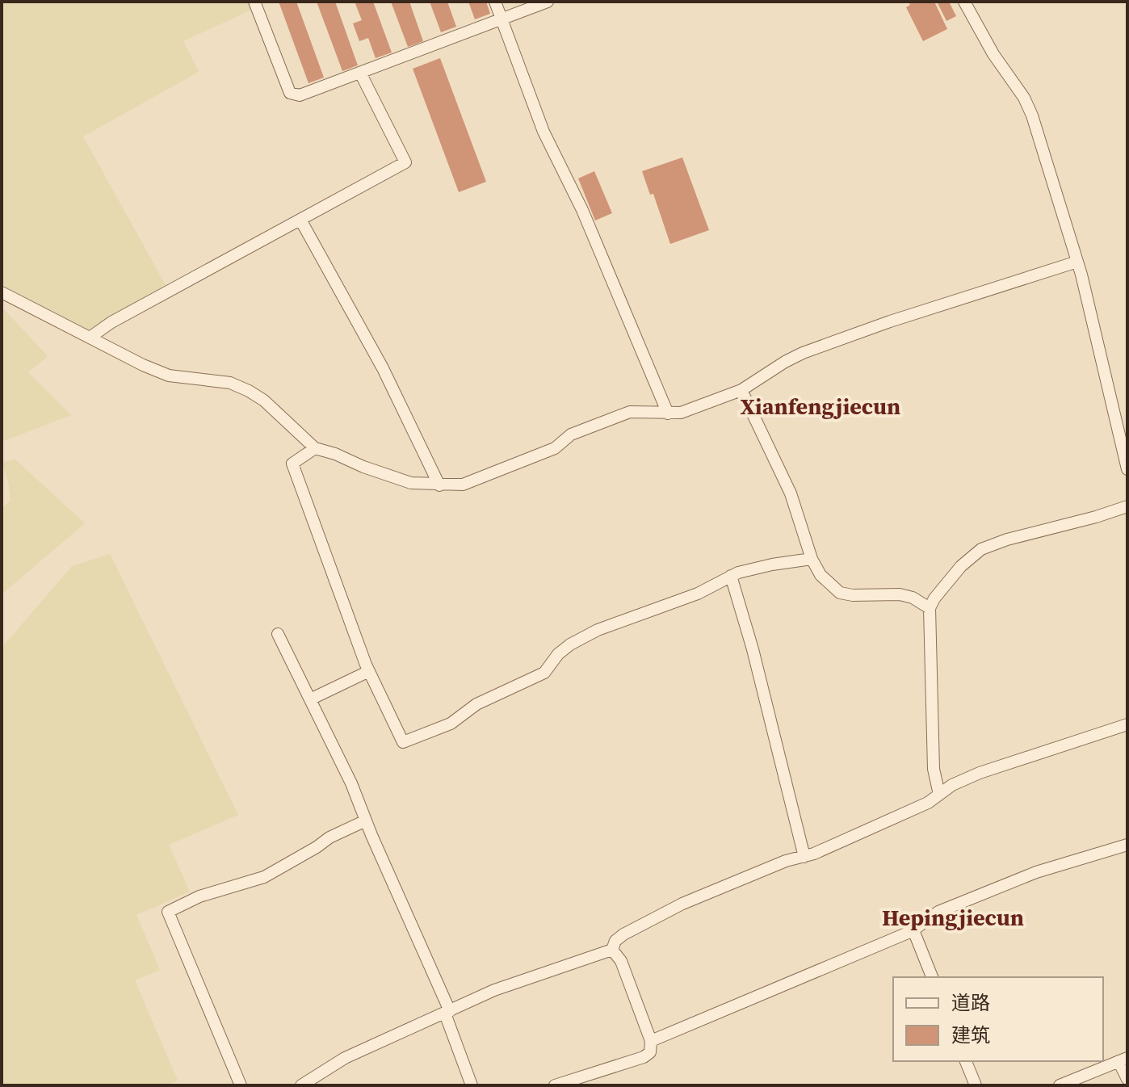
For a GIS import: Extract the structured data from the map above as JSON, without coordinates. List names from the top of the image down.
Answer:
{
  "districts": ["Xianfengjiecun", "Hepingjiecun"],
  "legend": ["道路", "建筑"]
}
